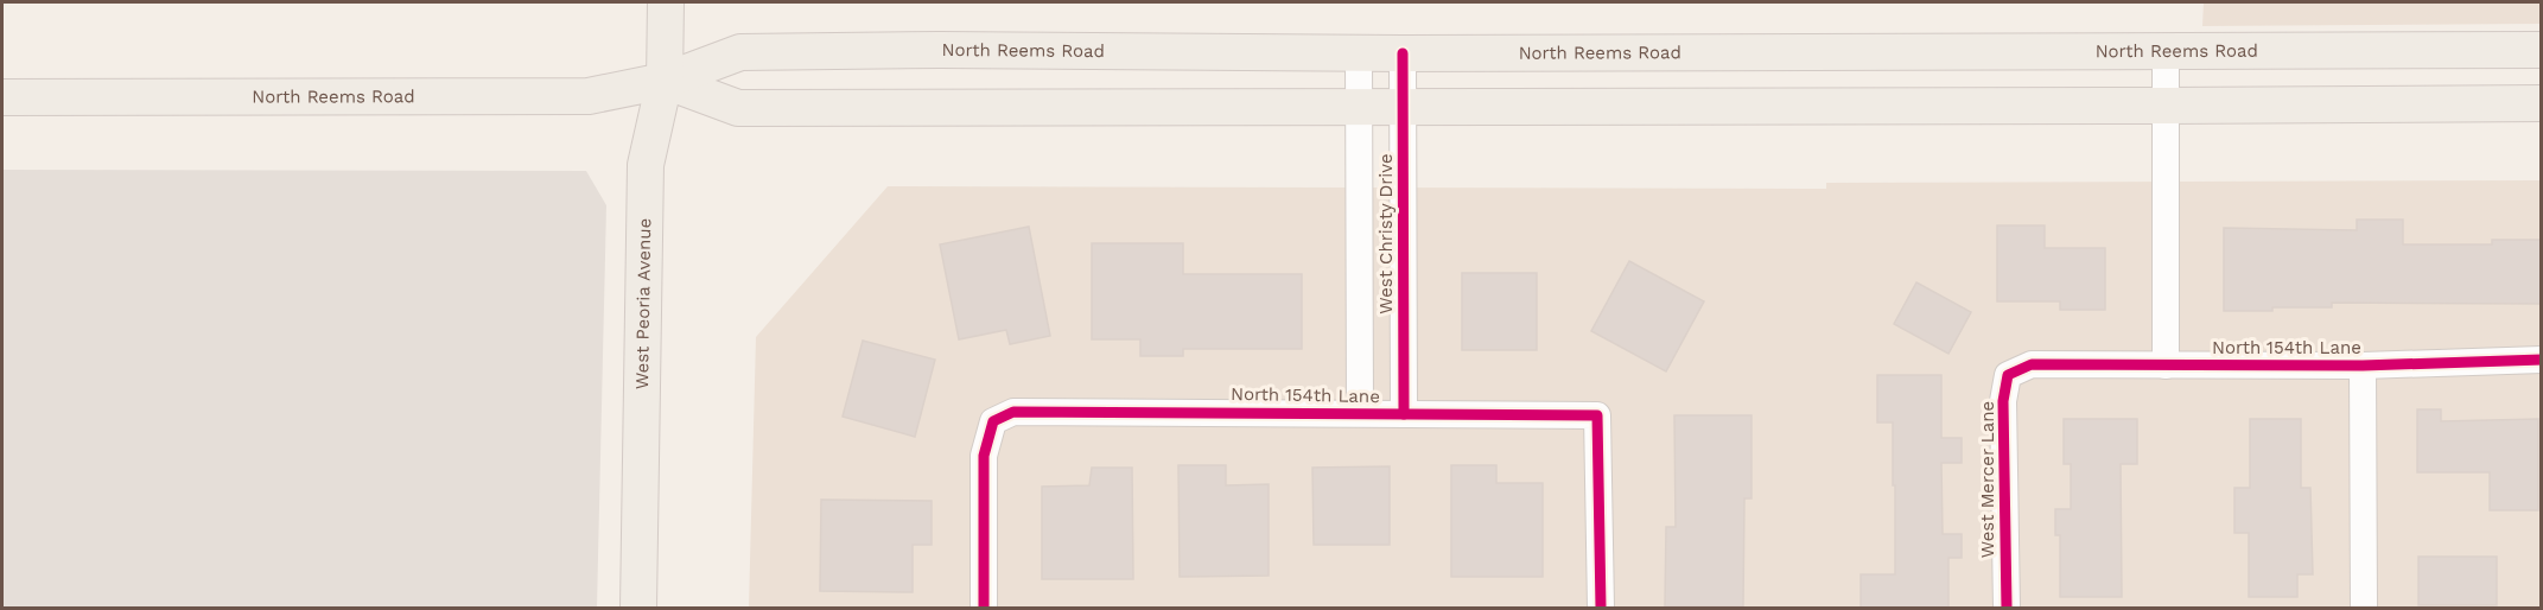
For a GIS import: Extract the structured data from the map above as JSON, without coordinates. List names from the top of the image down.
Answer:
{
  "streets": {
    "main road": ["North Reems Road", "West Peoria Avenue"],
    "street": ["West Christy Drive", "North 154th Lane", "West Mercer Lane"]
  },
  "crossings": [
    ["North Reems Road", "West Christy Drive"],
    ["North Reems Road", "West Peoria Avenue"],
    ["West Christy Drive", "North 154th Lane"],
    ["North 154th Lane", "West Mercer Lane"]
  ]
}
